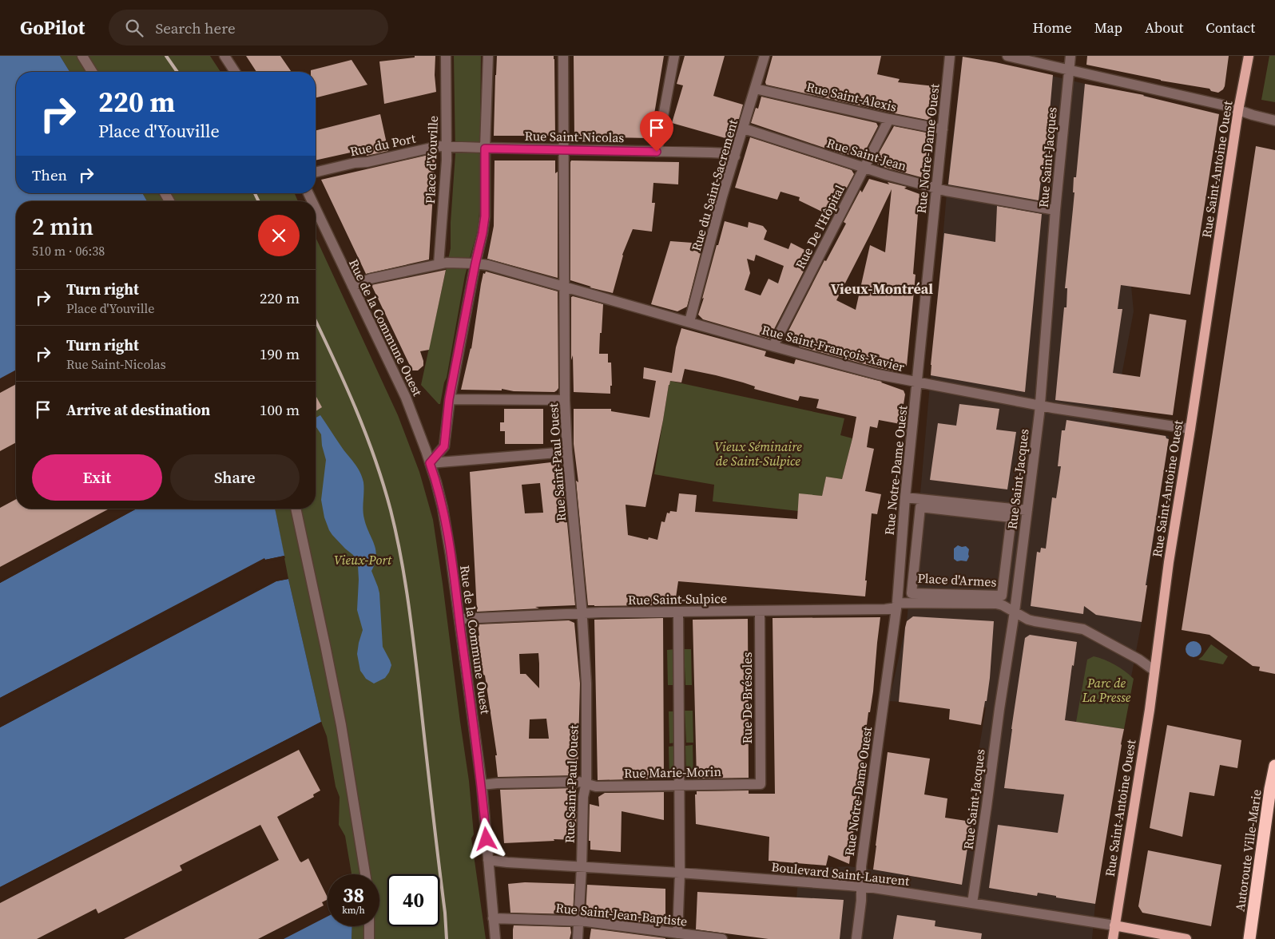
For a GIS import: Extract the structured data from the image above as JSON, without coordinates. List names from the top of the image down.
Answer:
{
  "streets": {
    "highway": ["Autoroute Ville-Marie"],
    "main road": ["Rue Saint-Antoine Ouest", "Boulevard Saint-Laurent"],
    "street": [
      "Rue Saint-Alexis",
      "Rue Saint-Nicolas",
      "Rue du Port",
      "Rue Notre-Dame Ouest",
      "Rue Saint-Jean",
      "Rue Saint-Jacques",
      "Place d'Youville",
      "Rue du Saint-Sacrement",
      "Rue De l'Hôpital",
      "Rue de la Commune Ouest",
      "Rue Saint-François-Xavier",
      "Rue Saint-Paul Ouest",
      "Place d'Armes",
      "Rue Saint-Sulpice",
      "Rue De Brésoles",
      "Rue Marie-Morin",
      "Rue Saint-Jean-Baptiste"
    ]
  },
  "crossings": [
    ["Rue Saint-Alexis", "Rue Notre-Dame Ouest"],
    ["Rue Saint-Alexis", "Rue du Saint-Sacrement"],
    ["Rue Saint-Alexis", "Rue De l'Hôpital"],
    ["Rue Saint-Nicolas", "Rue du Port"],
    ["Rue Saint-Nicolas", "Rue du Saint-Sacrement"],
    ["Rue Saint-Nicolas", "Rue Saint-Paul Ouest"],
    ["Rue du Port", "Place d'Youville"],
    ["Rue Notre-Dame Ouest", "Rue Saint-Jean"],
    ["Rue Notre-Dame Ouest", "Rue Saint-François-Xavier"],
    ["Rue Notre-Dame Ouest", "Place d'Armes"],
    ["Rue Notre-Dame Ouest", "Rue Saint-Sulpice"],
    ["Rue Notre-Dame Ouest", "Boulevard Saint-Laurent"],
    ["Rue Saint-Jean", "Rue Saint-Jacques"],
    ["Rue Saint-Jean", "Rue du Saint-Sacrement"],
    ["Rue Saint-Jean", "Rue De l'Hôpital"],
    ["Rue Saint-Jacques", "Rue Saint-François-Xavier"],
    ["Rue Saint-Jacques", "Place d'Armes"],
    ["Rue Saint-Jacques", "Boulevard Saint-Laurent"],
    ["Place d'Youville", "Rue Saint-François-Xavier"],
    ["Rue Saint-Antoine Ouest", "Rue Saint-François-Xavier"],
    ["Rue Saint-Antoine Ouest", "Place d'Armes"],
    ["Rue Saint-Antoine Ouest", "Boulevard Saint-Laurent"],
    ["Rue du Saint-Sacrement", "Rue Saint-François-Xavier"],
    ["Rue De l'Hôpital", "Rue Saint-François-Xavier"],
    ["Rue de la Commune Ouest", "Rue Saint-François-Xavier"],
    ["Rue de la Commune Ouest", "Rue Saint-Sulpice"],
    ["Rue de la Commune Ouest", "Rue Marie-Morin"],
    ["Rue de la Commune Ouest", "Boulevard Saint-Laurent"],
    ["Rue de la Commune Ouest", "Rue Saint-Jean-Baptiste"],
    ["Rue Saint-François-Xavier", "Rue Saint-Paul Ouest"],
    ["Rue Saint-Paul Ouest", "Rue Saint-Sulpice"],
    ["Rue Saint-Paul Ouest", "Rue Marie-Morin"],
    ["Rue Saint-Paul Ouest", "Boulevard Saint-Laurent"],
    ["Rue Saint-Paul Ouest", "Rue Saint-Jean-Baptiste"],
    ["Place d'Armes", "Rue Saint-Sulpice"],
    ["Rue Saint-Sulpice", "Rue De Brésoles"],
    ["Rue De Brésoles", "Rue Marie-Morin"]
  ],
  "districts": ["Vieux-Montréal"],
  "parks": ["Vieux Séminaire de Saint-Sulpice", "Vieux-Port", "Parc de La Presse"],
  "page": {
    "header": "GoPilot",
    "search": "Search here",
    "nav": [
      "Home",
      "Map",
      "About",
      "Contact"
    ],
    "turn": ["220 m", "Place d'Youville"],
    "then": "Then",
    "heading": ["2 min", "510 m · 06:38"],
    "list": [
      {
        "name": "Turn right",
        "note": "Place d'Youville",
        "value": "220 m"
      },
      {
        "name": "Turn right",
        "note": "Rue Saint-Nicolas",
        "value": "190 m"
      },
      {
        "name": "Arrive at destination",
        "value": "100 m"
      }
    ],
    "buttons": ["Exit", "Share"],
    "speed": "38 km/h",
    "limit": "40"
  }
}
